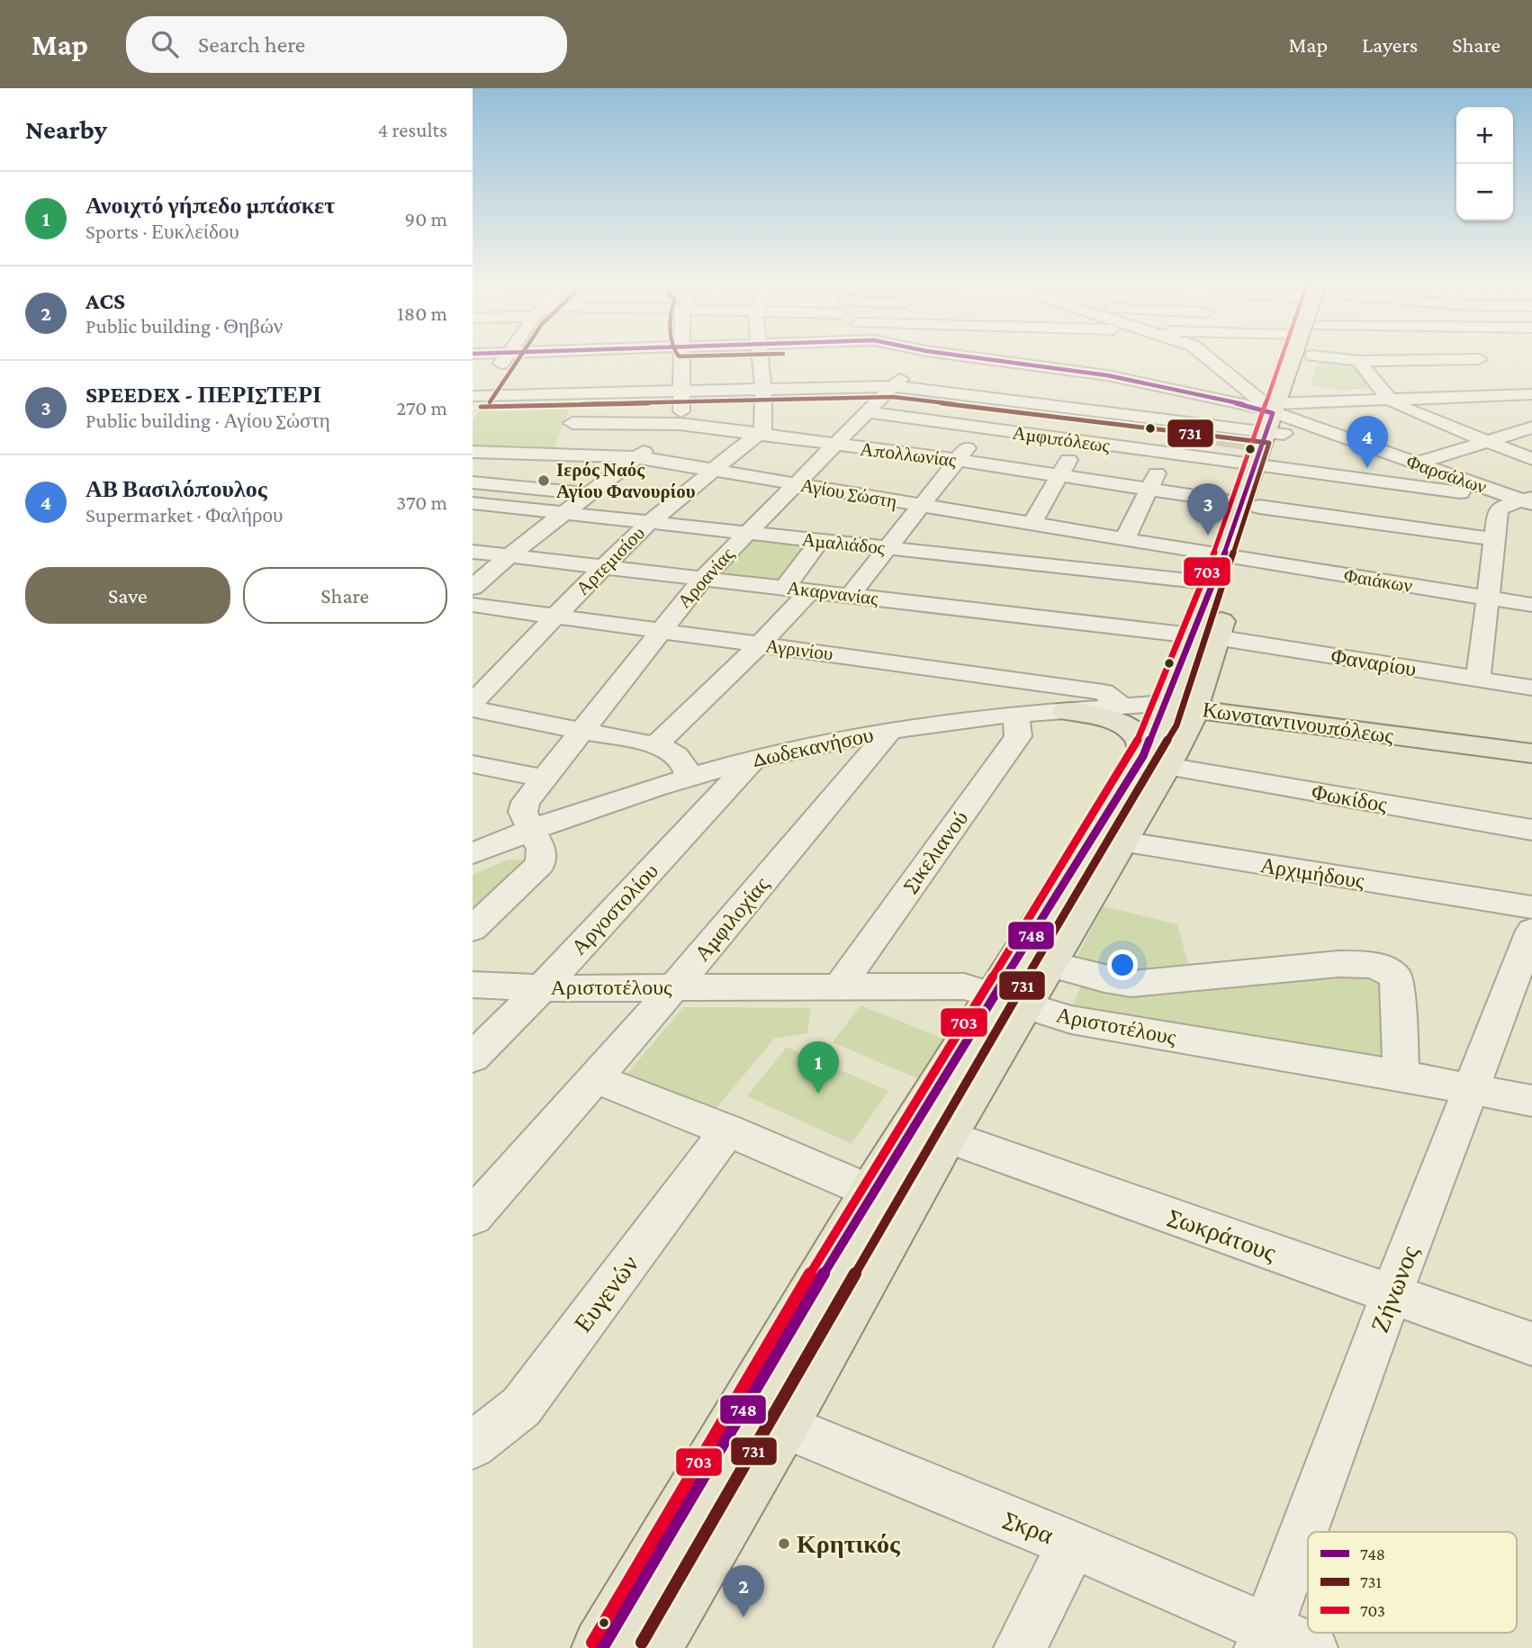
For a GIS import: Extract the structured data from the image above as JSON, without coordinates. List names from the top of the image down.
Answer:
{
  "streets": {
    "main road": ["Κωνσταντινουπόλεως"],
    "street": [
      "Αμφιπόλεως",
      "Απολλωνίας",
      "Φαρσάλων",
      "Αγίου Σώστη",
      "Αμαλιάδος",
      "Αρτεμισίου",
      "Αροανίας",
      "Φαιάκων",
      "Ακαρνανίας",
      "Αγρινίου",
      "Φαναρίου",
      "Δωδεκανήσου",
      "Φωκίδος",
      "Σικελιανού",
      "Αρχιμήδους",
      "Αργοστολίου",
      "Αμφιλοχίας",
      "Αριστοτέλους",
      "Σωκράτους",
      "Ζήνωνος",
      "Ευγενών",
      "Σκρα"
    ]
  },
  "crossings": [
    ["Αμφιπόλεως", "Φαρσάλων"],
    ["Αμφιπόλεως", "Αροανίας"],
    ["Απολλωνίας", "Αρτεμισίου"],
    ["Απολλωνίας", "Αροανίας"],
    ["Αγίου Σώστη", "Αρτεμισίου"],
    ["Αγίου Σώστη", "Αροανίας"],
    ["Αγίου Σώστη", "Φαιάκων"],
    ["Αμαλιάδος", "Αρτεμισίου"],
    ["Αμαλιάδος", "Αροανίας"],
    ["Αρτεμισίου", "Ακαρνανίας"],
    ["Αρτεμισίου", "Αγρινίου"],
    ["Αροανίας", "Ακαρνανίας"],
    ["Αροανίας", "Αγρινίου"],
    ["Αροανίας", "Δωδεκανήσου"],
    ["Ακαρνανίας", "Φαναρίου"],
    ["Αγρινίου", "Δωδεκανήσου"],
    ["Κωνσταντινουπόλεως", "Δωδεκανήσου"],
    ["Δωδεκανήσου", "Σικελιανού"],
    ["Δωδεκανήσου", "Αργοστολίου"],
    ["Δωδεκανήσου", "Αμφιλοχίας"],
    ["Σικελιανού", "Αριστοτέλους"],
    ["Αργοστολίου", "Αριστοτέλους"],
    ["Αμφιλοχίας", "Αριστοτέλους"],
    ["Αριστοτέλους", "Ζήνωνος"],
    ["Σωκράτους", "Ζήνωνος"],
    ["Ζήνωνος", "Σκρα"]
  ],
  "places": ["Ιερός Ναός Αγίου Φανουρίου", "Κρητικός"],
  "lines": ["transit line 748", "transit line 731", "transit line 703"],
  "legend": ["748", "731", "703"],
  "page": {
    "header": "Map",
    "search": "Search here",
    "nav": ["Map", "Layers", "Share"],
    "heading": ["Nearby", "4 results"],
    "map_buttons": ["+", "−"],
    "list": [
      {
        "mark": "1",
        "name": "Ανοιχτό γήπεδο μπάσκετ",
        "note": "Sports · Ευκλείδου",
        "value": "90 m"
      },
      {
        "mark": "2",
        "name": "ACS",
        "note": "Public building · Θηβών",
        "value": "180 m"
      },
      {
        "mark": "3",
        "name": "SPEEDEX - ΠΕΡΙΣΤΕΡΙ",
        "note": "Public building · Αγίου Σώστη",
        "value": "270 m"
      },
      {
        "mark": "4",
        "name": "ΑΒ Βασιλόπουλος",
        "note": "Supermarket · Φαλήρου",
        "value": "370 m"
      }
    ],
    "pins": [
      "4",
      "3",
      "1",
      "2"
    ],
    "buttons": ["Save", "Share"]
  }
}
